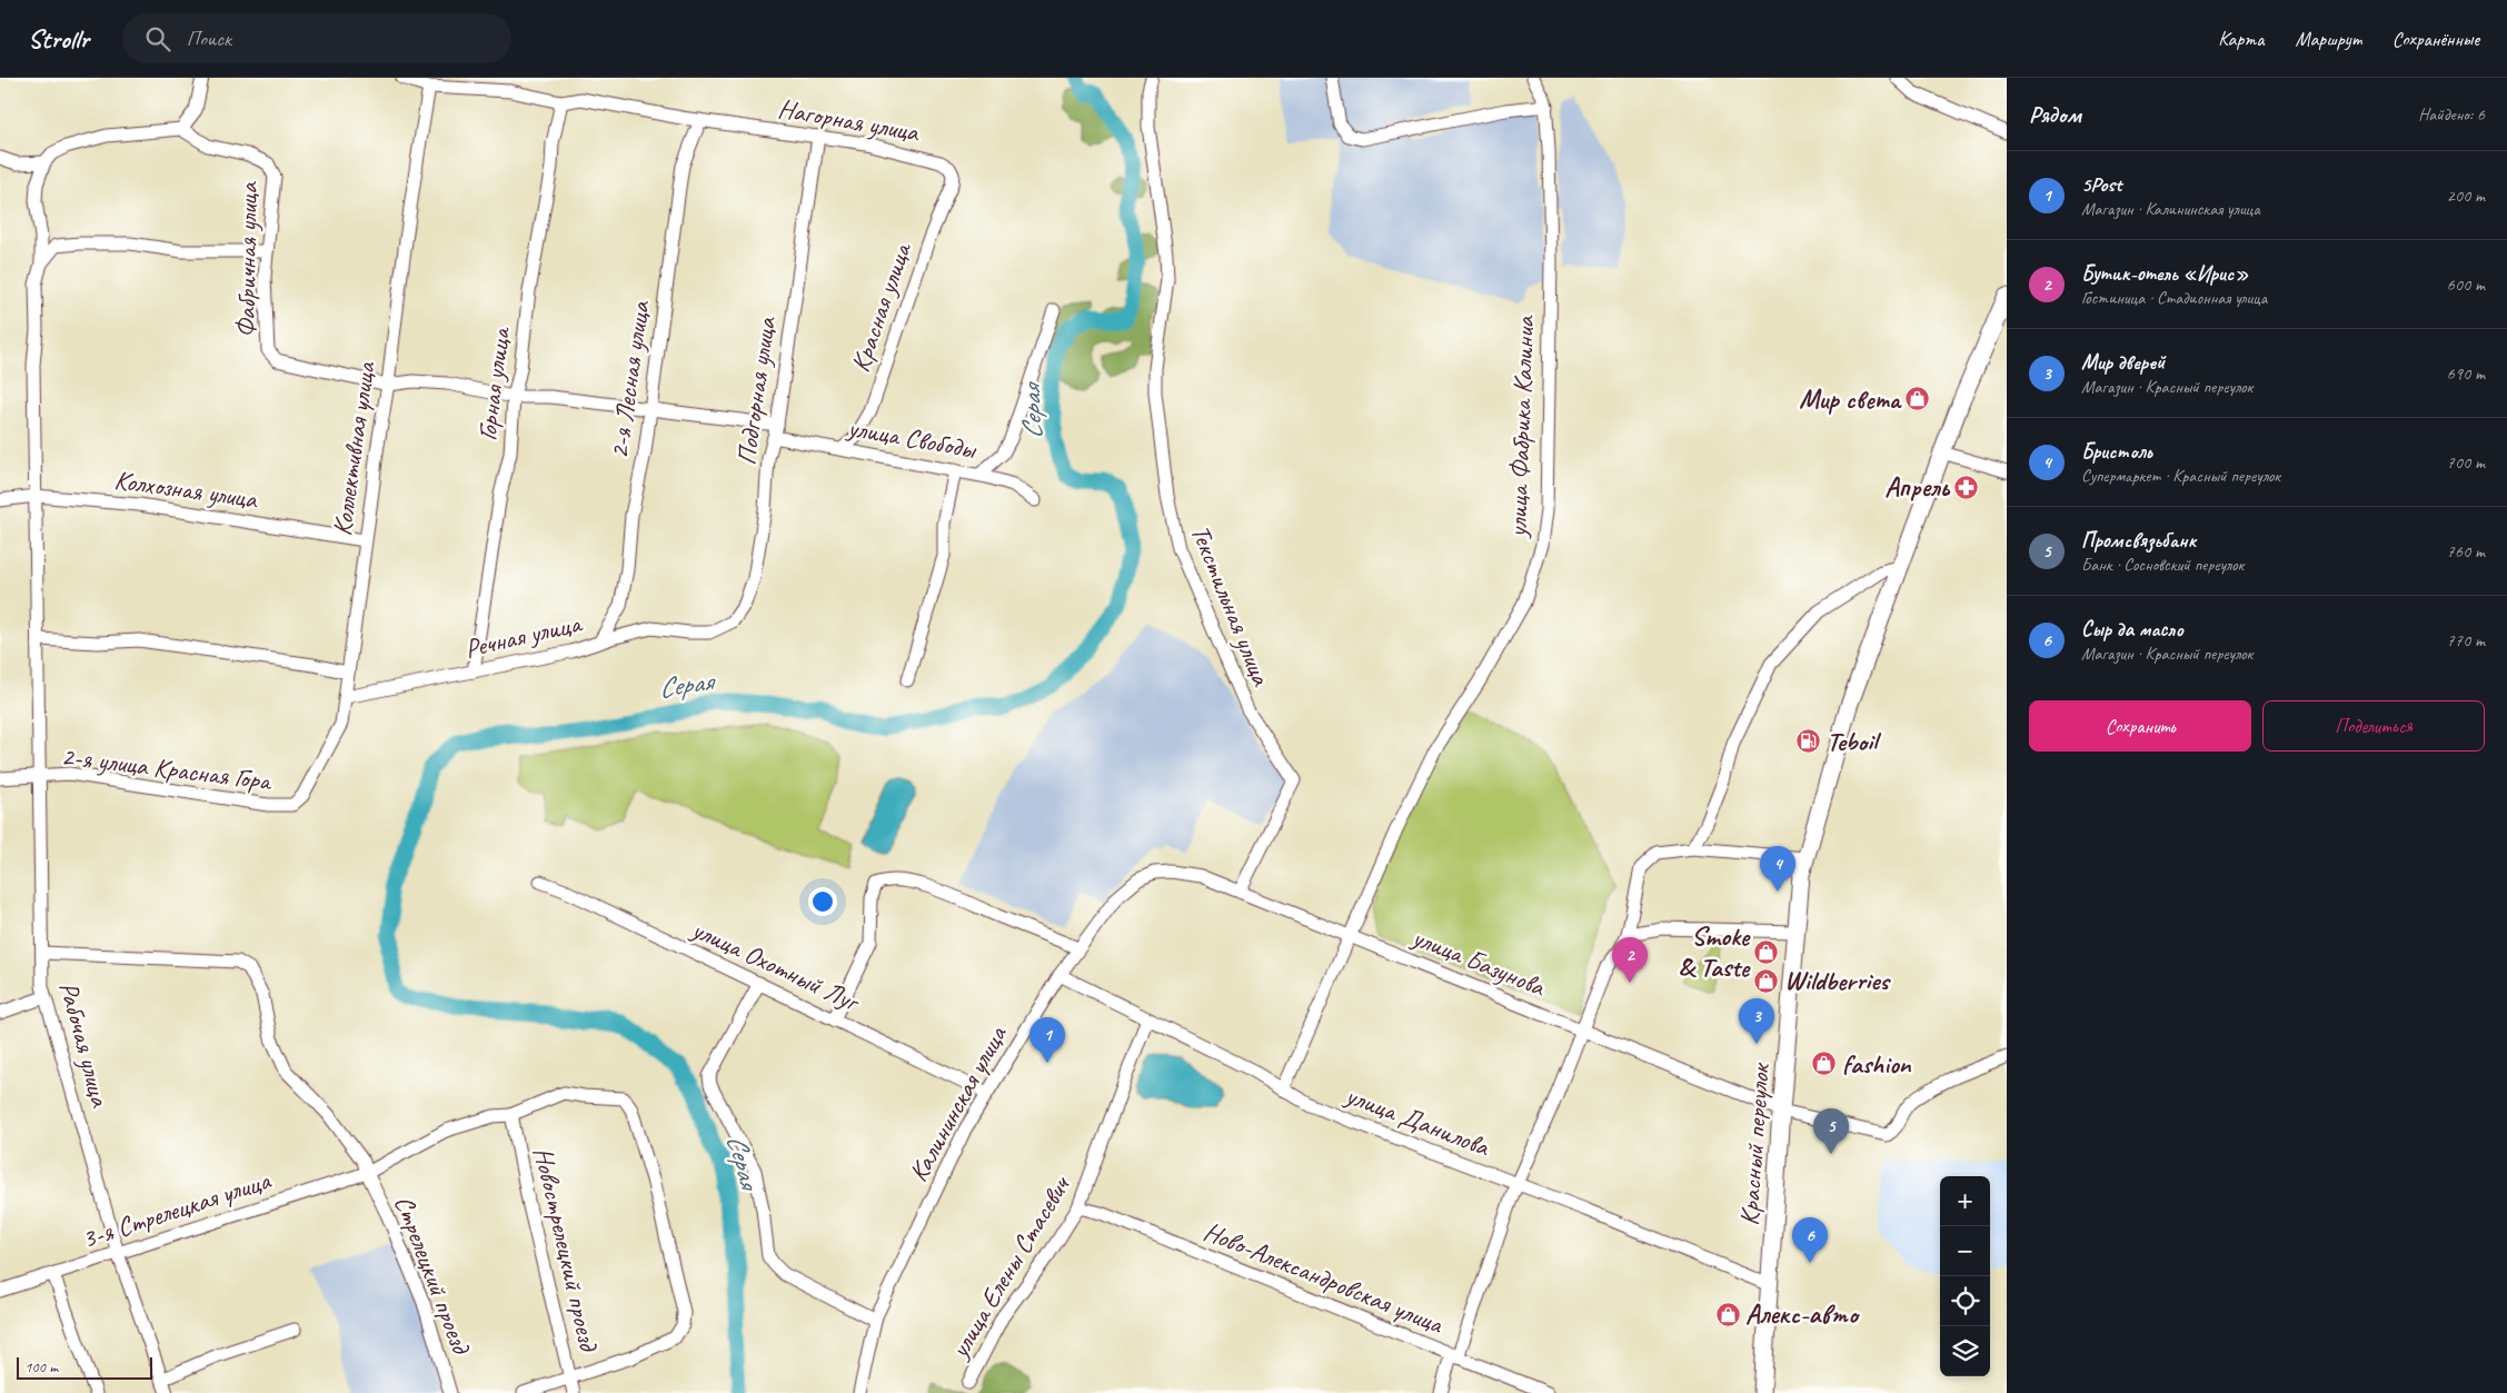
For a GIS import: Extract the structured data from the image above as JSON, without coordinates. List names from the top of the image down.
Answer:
{
  "streets": {
    "main road": ["Красный переулок"],
    "street": [
      "Нагорная улица",
      "Фабричная улица",
      "Красная улица",
      "2-я Лесная улица",
      "Горная улица",
      "Подгорная улица",
      "улица Фабрика Калиниа",
      "улица Свободы",
      "Коллективная улица",
      "Колхозная улица",
      "Текстильная улица",
      "Речная улица",
      "2-я улица Красная Гора",
      "улица Базунова",
      "улица Охотный Луг",
      "Рабочая улица",
      "Калининская улица",
      "улица Данилова",
      "3-я Стрелецкая улица",
      "Новострелецкий проезд",
      "улица Елены Стасевич",
      "Стрелецкий проезд",
      "Ново-Александровская улица"
    ]
  },
  "crossings": [
    ["Нагорная улица", "Красная улица"],
    ["Нагорная улица", "2-я Лесная улица"],
    ["Нагорная улица", "Горная улица"],
    ["Нагорная улица", "Подгорная улица"],
    ["Нагорная улица", "Коллективная улица"],
    ["Фабричная улица", "улица Свободы"],
    ["Красная улица", "улица Свободы"],
    ["2-я Лесная улица", "улица Свободы"],
    ["2-я Лесная улица", "Речная улица"],
    ["Горная улица", "улица Свободы"],
    ["Горная улица", "Речная улица"],
    ["Подгорная улица", "улица Свободы"],
    ["Подгорная улица", "Речная улица"],
    ["улица Фабрика Калиниа", "улица Базунова"],
    ["улица Фабрика Калиниа", "улица Данилова"],
    ["улица Свободы", "Коллективная улица"],
    ["Коллективная улица", "Колхозная улица"],
    ["Коллективная улица", "Речная улица"],
    ["Коллективная улица", "2-я улица Красная Гора"],
    ["Колхозная улица", "Рабочая улица"],
    ["Текстильная улица", "улица Базунова"],
    ["2-я улица Красная Гора", "Рабочая улица"],
    ["улица Базунова", "Калининская улица"],
    ["улица Базунова", "Красный переулок"],
    ["улица Охотный Луг", "Калининская улица"],
    ["Рабочая улица", "3-я Стрелецкая улица"],
    ["Рабочая улица", "Стрелецкий проезд"],
    ["Калининская улица", "улица Данилова"],
    ["улица Данилова", "Красный переулок"],
    ["улица Данилова", "улица Елены Стасевич"],
    ["3-я Стрелецкая улица", "Новострелецкий проезд"],
    ["3-я Стрелецкая улица", "Стрелецкий проезд"],
    ["улица Елены Стасевич", "Ново-Александровская улица"]
  ],
  "water": ["Серая"],
  "places": {
    "shop": [
      "Мир света",
      "Smoke & Taste",
      "Wildberries",
      "fashion",
      "Алекс-авто"
    ],
    "pharmacy": ["Апрель"],
    "fuel station": ["Teboil"]
  },
  "scale_bar": "100 m",
  "page": {
    "header": "Strollr",
    "search": "Поиск",
    "nav": ["Карта", "Маршрут", "Сохранённые"],
    "heading": ["Рядом", "Найдено: 6"],
    "list": [
      {
        "mark": "1",
        "name": "5Post",
        "note": "Магазин · Калининская улица",
        "value": "200 m"
      },
      {
        "mark": "2",
        "name": "Бутик-отель «Ирис»",
        "note": "Гостиница · Стадионная улица",
        "value": "600 m"
      },
      {
        "mark": "3",
        "name": "Мир дверей",
        "note": "Магазин · Красный переулок",
        "value": "690 m"
      },
      {
        "mark": "4",
        "name": "Бристоль",
        "note": "Супермаркет · Красный переулок",
        "value": "700 m"
      },
      {
        "mark": "5",
        "name": "Промсвязьбанк",
        "note": "Банк · Сосновский переулок",
        "value": "760 m"
      },
      {
        "mark": "6",
        "name": "Сыр да масло",
        "note": "Магазин · Красный переулок",
        "value": "770 m"
      }
    ],
    "buttons": ["Сохранить", "Поделиться"],
    "pins": [
      "4",
      "2",
      "3",
      "1",
      "5",
      "6"
    ],
    "map_buttons": ["+", "−"],
    "scale": "100 m"
  }
}
